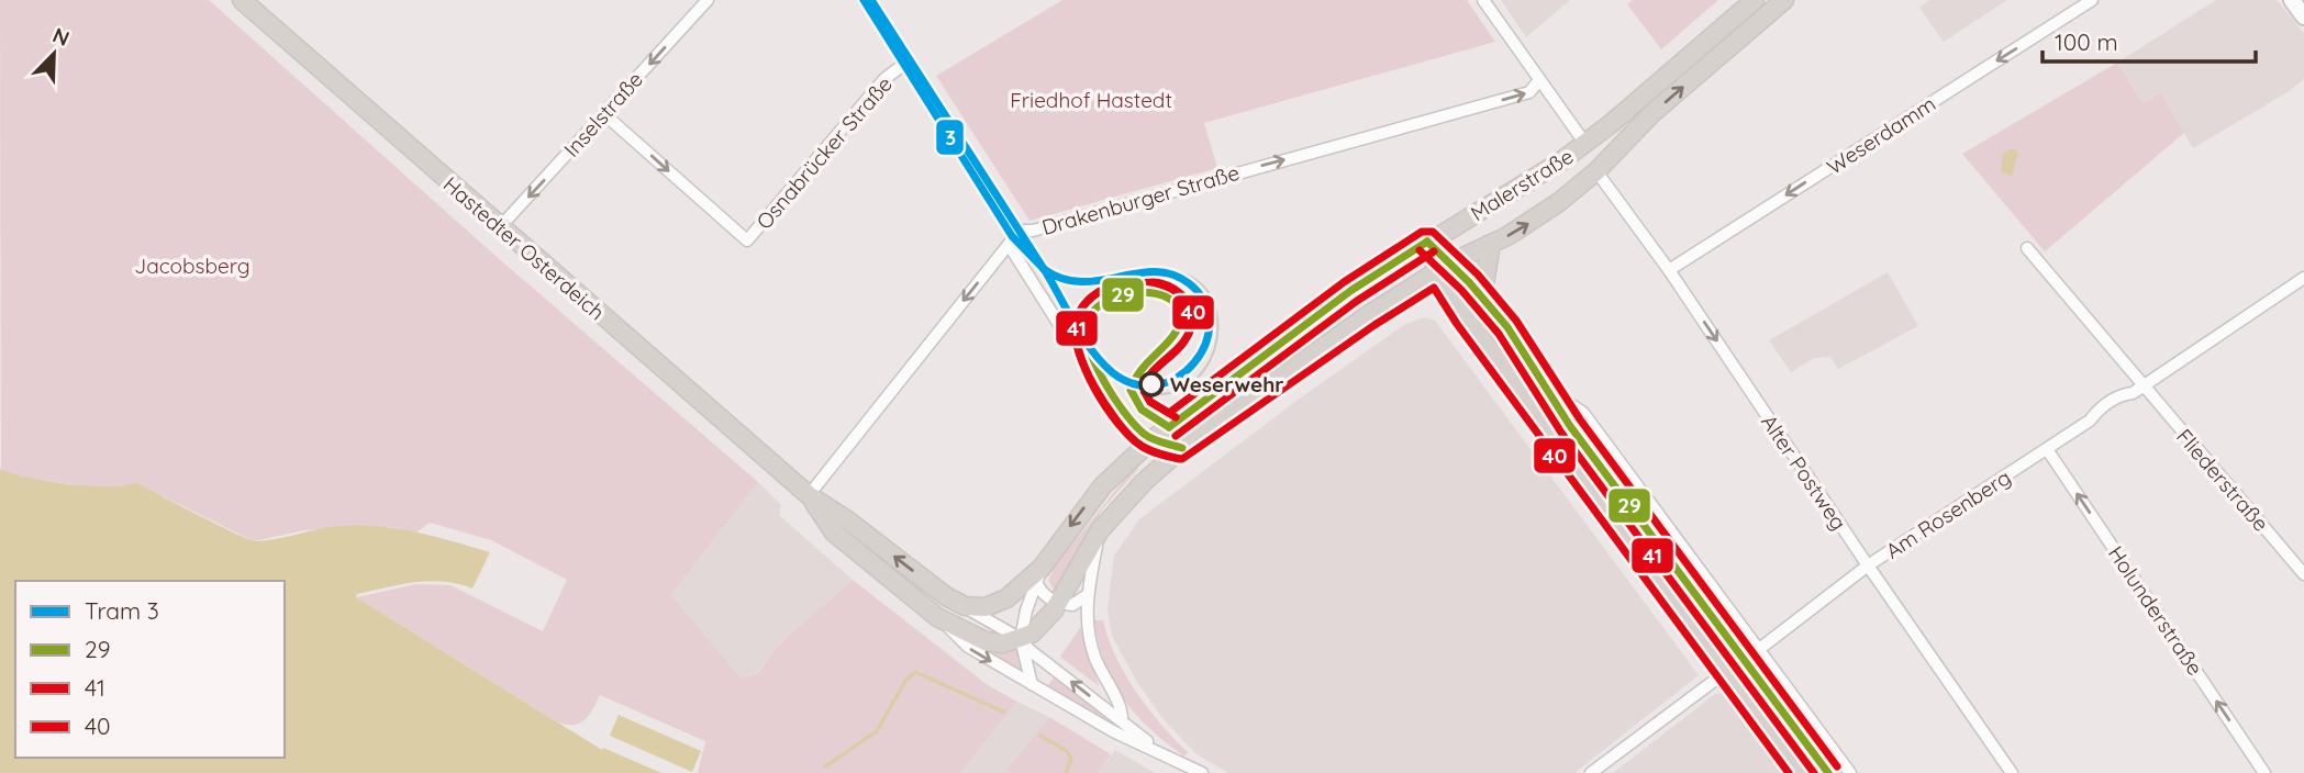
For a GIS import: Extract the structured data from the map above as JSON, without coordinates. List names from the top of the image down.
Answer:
{
  "streets": {
    "main road": ["Malerstraße", "Hastedter Osterdeich"],
    "street": [
      "Inselstraße",
      "Weserdamm",
      "Osnabrücker Straße",
      "Drakenburger Straße",
      "Alter Postweg",
      "Fliederstraße",
      "Am Rosenberg",
      "Holunderstraße"
    ]
  },
  "crossings": [
    ["Inselstraße", "Osnabrücker Straße"],
    ["Inselstraße", "Hastedter Osterdeich"],
    ["Weserdamm", "Alter Postweg"],
    ["Malerstraße", "Hastedter Osterdeich"],
    ["Malerstraße", "Alter Postweg"],
    ["Drakenburger Straße", "Hastedter Osterdeich"],
    ["Alter Postweg", "Am Rosenberg"],
    ["Fliederstraße", "Am Rosenberg"],
    ["Am Rosenberg", "Holunderstraße"]
  ],
  "one_way": [
    "Inselstraße",
    "Weserdamm",
    "Alter Postweg",
    "Holunderstraße"
  ],
  "parks": ["Friedhof Hastedt", "Jacobsberg"],
  "places": ["Weserwehr"],
  "lines": [
    "tram line 3",
    "transit line 40",
    "transit line 29",
    "transit line 41"
  ],
  "legend": [
    "Tram 3",
    "29",
    "41",
    "40"
  ],
  "scale_bar": "100 m",
  "north": "top right"
}
